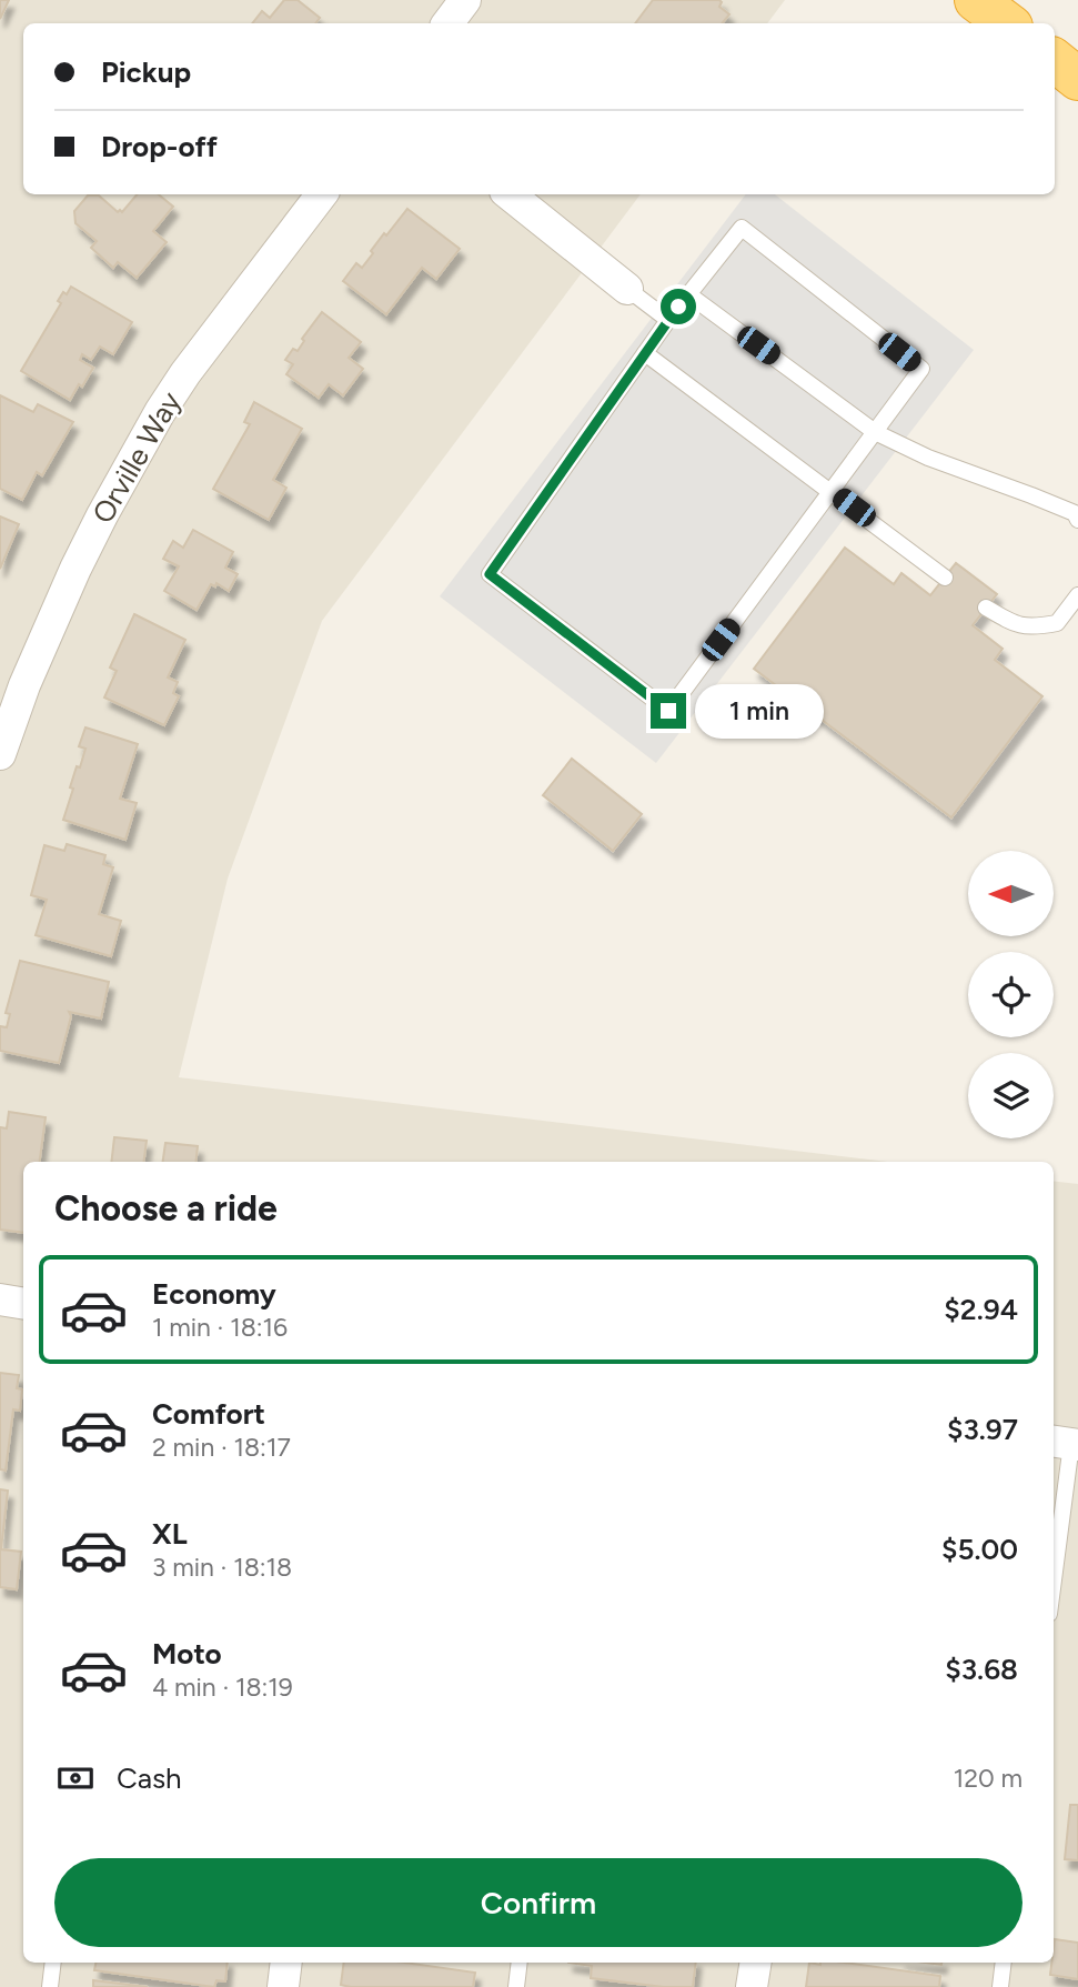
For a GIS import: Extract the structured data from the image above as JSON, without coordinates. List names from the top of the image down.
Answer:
{
  "streets": {
    "street": ["Orville Way"]
  },
  "north": "left",
  "page": {
    "banner": ["Pickup", "Drop-off"],
    "bubble": "1 min",
    "heading": "Choose a ride",
    "list": [
      {
        "name": "Economy",
        "note": "1 min · 18:16",
        "value": "$2.94"
      },
      {
        "name": "Comfort",
        "note": "2 min · 18:17",
        "value": "$3.97"
      },
      {
        "name": "XL",
        "note": "3 min · 18:18",
        "value": "$5.00"
      },
      {
        "name": "Moto",
        "note": "4 min · 18:19",
        "value": "$3.68"
      }
    ],
    "pay": ["Cash", "120 m"],
    "buttons": "Confirm"
  }
}
